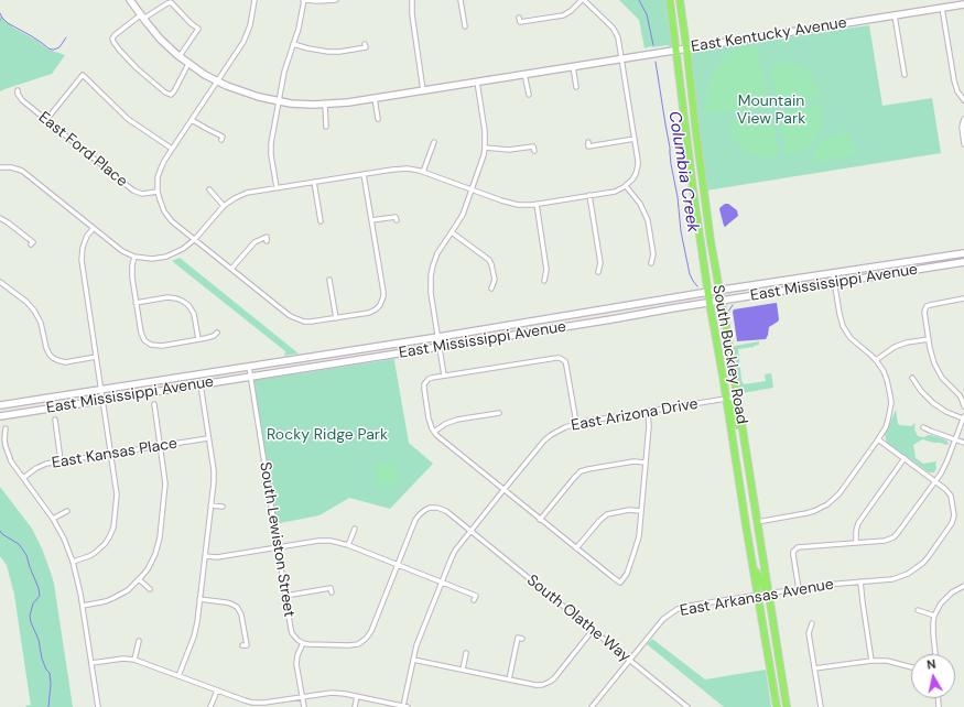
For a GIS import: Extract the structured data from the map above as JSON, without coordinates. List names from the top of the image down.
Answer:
{
  "streets": {
    "main road": ["East Kentucky Avenue", "East Mississippi Avenue", "South Buckley Road"],
    "street": [
      "East Ford Place",
      "East Arizona Drive",
      "East Kansas Place",
      "South Lewiston Street",
      "East Arkansas Avenue",
      "South Olathe Way"
    ]
  },
  "crossings": [
    ["East Kentucky Avenue", "South Buckley Road"],
    ["East Mississippi Avenue", "South Buckley Road"],
    ["East Mississippi Avenue", "South Lewiston Street"],
    ["South Buckley Road", "East Arizona Drive"],
    ["South Buckley Road", "East Arkansas Avenue"],
    ["East Arizona Drive", "South Olathe Way"],
    ["South Lewiston Street", "South Olathe Way"],
    ["East Arkansas Avenue", "South Olathe Way"]
  ],
  "water": ["Columbia Creek"],
  "parks": ["Mountain View Park", "Rocky Ridge Park"],
  "north": "top"
}
